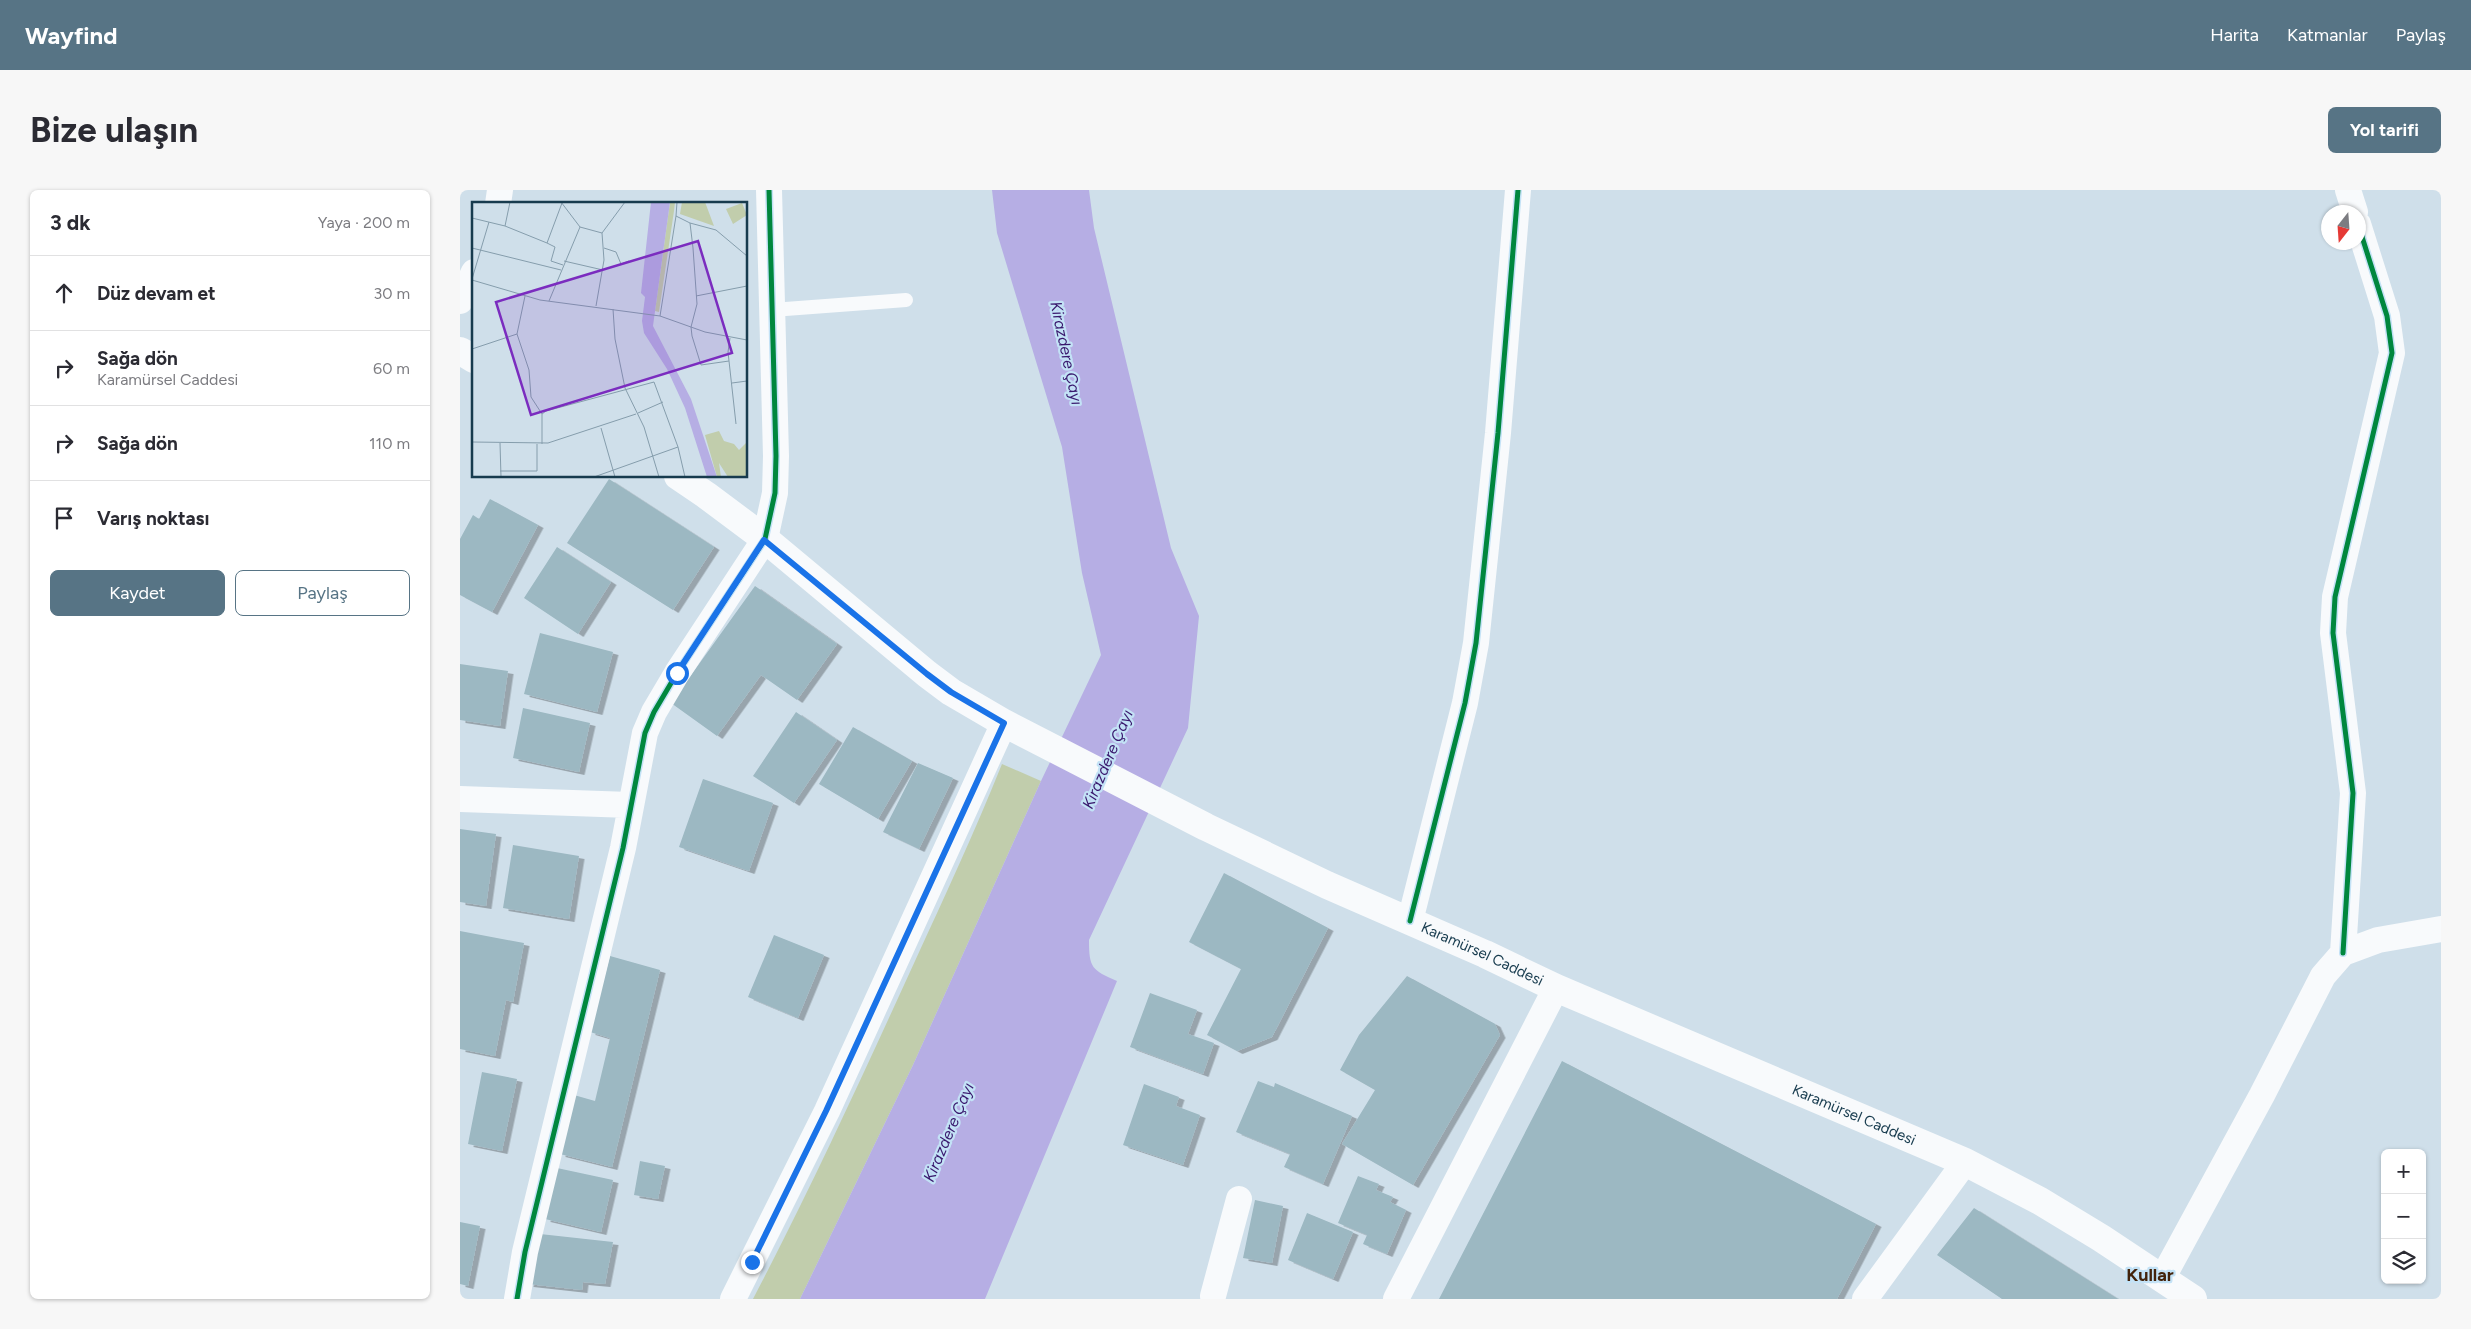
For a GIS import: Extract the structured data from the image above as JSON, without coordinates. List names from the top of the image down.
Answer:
{
  "streets": {
    "main road": ["Karamürsel Caddesi"]
  },
  "districts": ["Kullar"],
  "water": ["Kirazdere Çayı"],
  "north": "bottom",
  "page": {
    "header": "Wayfind",
    "nav": ["Harita", "Katmanlar", "Paylaş"],
    "buttons": [
      "Yol tarifi",
      ["Kaydet", "Paylaş"]
    ],
    "title": "Bize ulaşın",
    "heading": ["3 dk", "Yaya · 200 m"],
    "list": [
      ["Düz devam et", "30 m"],
      ["Sağa dön", "Karamürsel Caddesi", "60 m"],
      ["Sağa dön", "110 m"],
      "Varış noktası"
    ],
    "map_buttons": ["+", "−"]
  }
}
